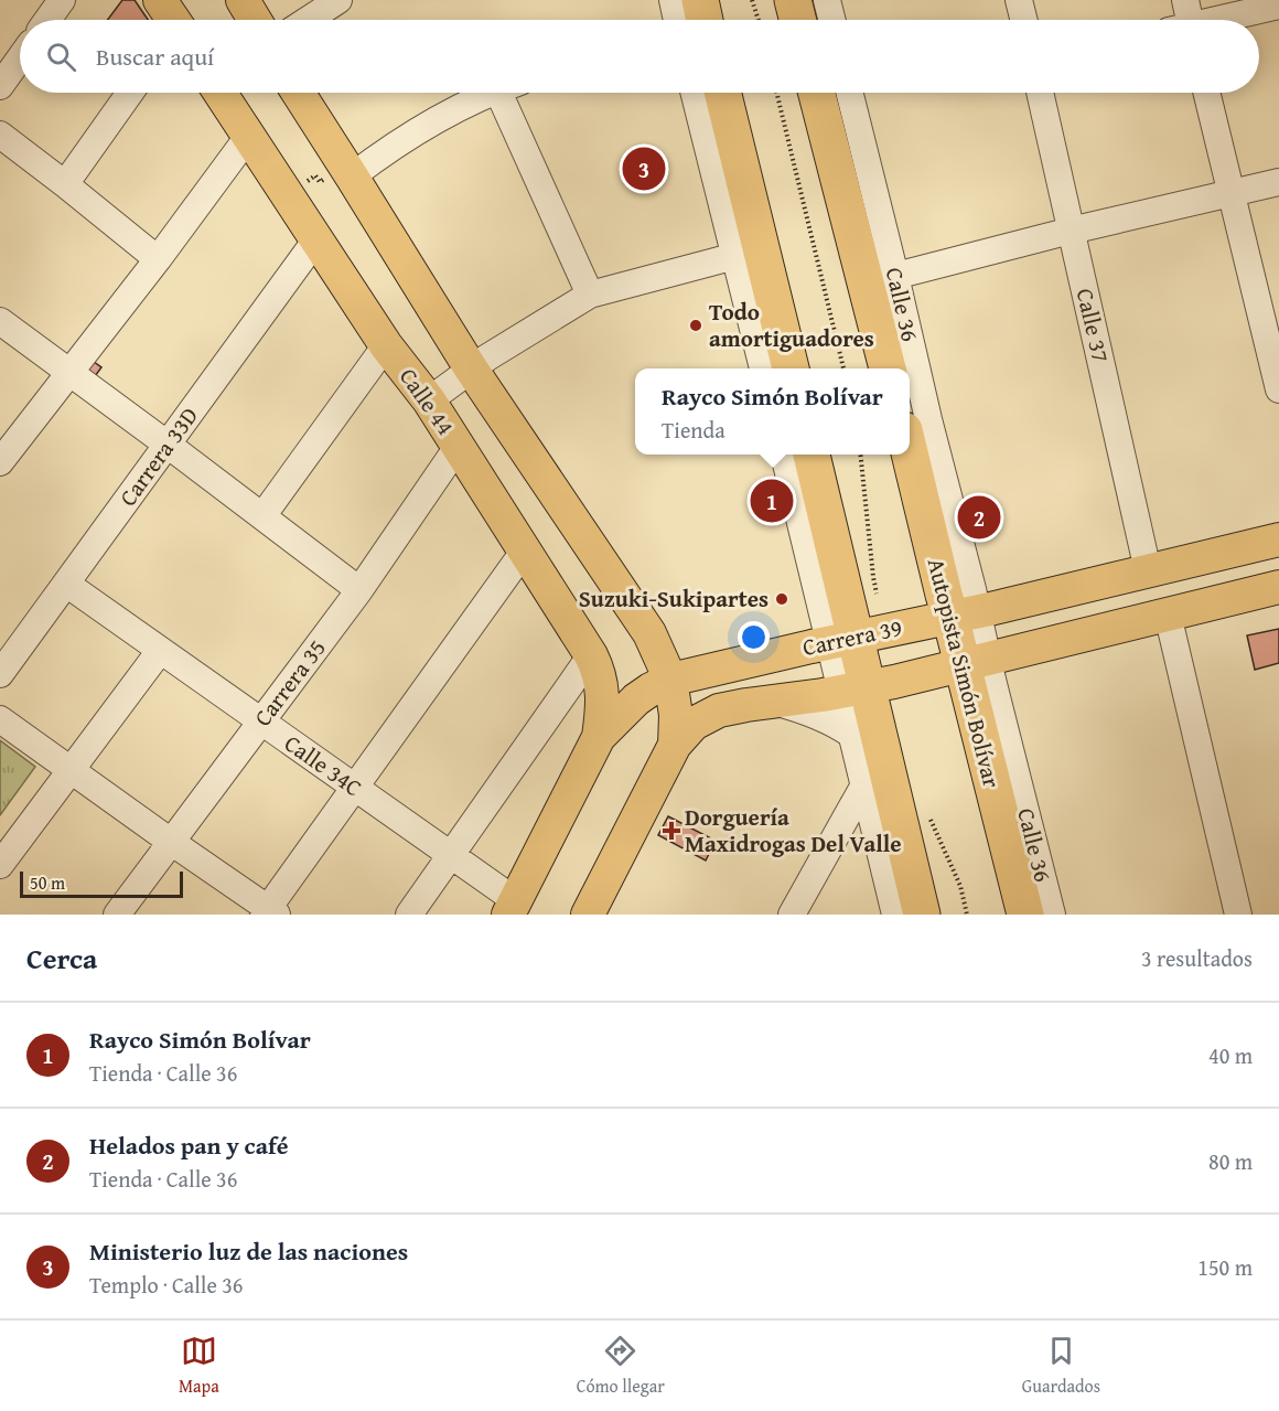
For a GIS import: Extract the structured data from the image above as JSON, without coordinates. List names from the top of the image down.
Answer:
{
  "streets": {
    "highway": ["Autopista Simón Bolívar"],
    "main road": ["Calle 44", "Carrera 39"],
    "street": [
      "Calle 36",
      "Calle 37",
      "Carrera 33D",
      "Carrera 35",
      "Calle 34C"
    ]
  },
  "crossings": [
    ["Calle 36", "Autopista Simón Bolívar"],
    ["Calle 37", "Carrera 39"],
    ["Calle 44", "Carrera 33D"],
    ["Calle 44", "Carrera 39"],
    ["Calle 44", "Carrera 35"],
    ["Carrera 33D", "Calle 34C"],
    ["Carrera 39", "Autopista Simón Bolívar"],
    ["Carrera 39", "Calle 34C"],
    ["Carrera 35", "Calle 34C"]
  ],
  "places": {
    "other": ["Todo amortiguadores", "Suzuki-Sukipartes"],
    "health": ["Dorguería Maxidrogas Del Valle"]
  },
  "scale_bar": "50 m",
  "page": {
    "search": "Buscar aquí",
    "pins": ["3", "1", "2"],
    "popup": ["Rayco Simón Bolívar", "Tienda"],
    "scale": "50 m",
    "heading": ["Cerca", "3 resultados"],
    "list": [
      {
        "mark": "1",
        "name": "Rayco Simón Bolívar",
        "note": "Tienda · Calle 36",
        "value": "40 m"
      },
      {
        "mark": "2",
        "name": "Helados pan y café",
        "note": "Tienda · Calle 36",
        "value": "80 m"
      },
      {
        "mark": "3",
        "name": "Ministerio luz de las naciones",
        "note": "Templo · Calle 36",
        "value": "150 m"
      }
    ],
    "nav": ["Mapa", "Cómo llegar", "Guardados"]
  }
}
